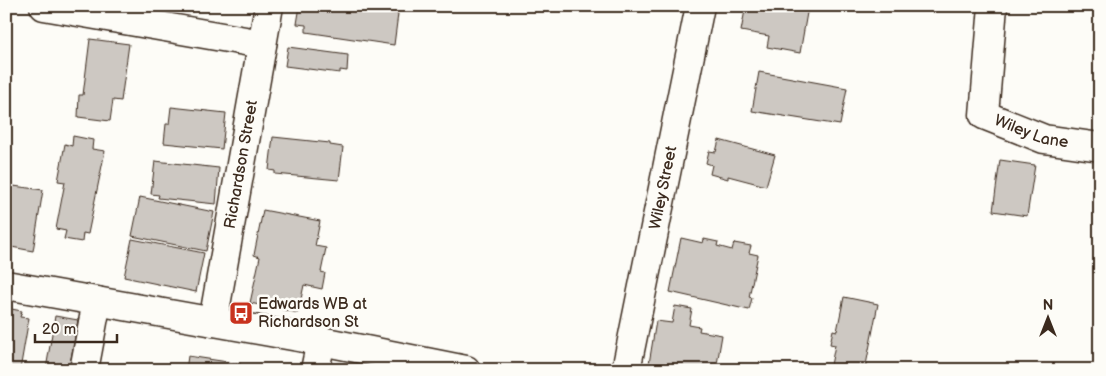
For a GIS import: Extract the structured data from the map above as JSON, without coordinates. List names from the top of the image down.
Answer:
{
  "streets": {
    "street": ["Wiley Lane", "Richardson Street", "Wiley Street"]
  },
  "places": {
    "bus stop": ["Edwards WB at Richardson St"]
  },
  "scale_bar": "20 m",
  "north": "top"
}
